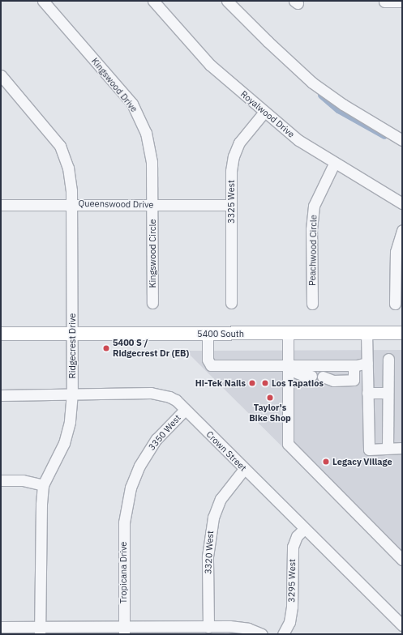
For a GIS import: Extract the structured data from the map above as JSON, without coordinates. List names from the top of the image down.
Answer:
{
  "streets": {
    "main road": ["5400 South"],
    "street": [
      "Kingswood Drive",
      "Royalwood Drive",
      "3325 West",
      "Queenswood Drive",
      "Peachwood Circle",
      "Kingswood Circle",
      "Ridgecrest Drive",
      "3350 West",
      "Crown Street",
      "3320 West",
      "Tropicana Drive",
      "3295 West"
    ]
  },
  "crossings": [
    ["Kingswood Drive", "Queenswood Drive"],
    ["Kingswood Drive", "Kingswood Circle"],
    ["Royalwood Drive", "3325 West"],
    ["Royalwood Drive", "Peachwood Circle"],
    ["3325 West", "Queenswood Drive"],
    ["Queenswood Drive", "Kingswood Circle"],
    ["Queenswood Drive", "Ridgecrest Drive"],
    ["5400 South", "Ridgecrest Drive"],
    ["Ridgecrest Drive", "Crown Street"],
    ["3350 West", "Crown Street"],
    ["3350 West", "Tropicana Drive"],
    ["Crown Street", "3320 West"],
    ["Crown Street", "3295 West"]
  ],
  "places": [
    "5400 S / Ridgecrest Dr (EB)",
    "Hi-Tek Nails",
    "Los Tapatios",
    "Taylor's Bike Shop",
    "Legacy Village"
  ]
}
